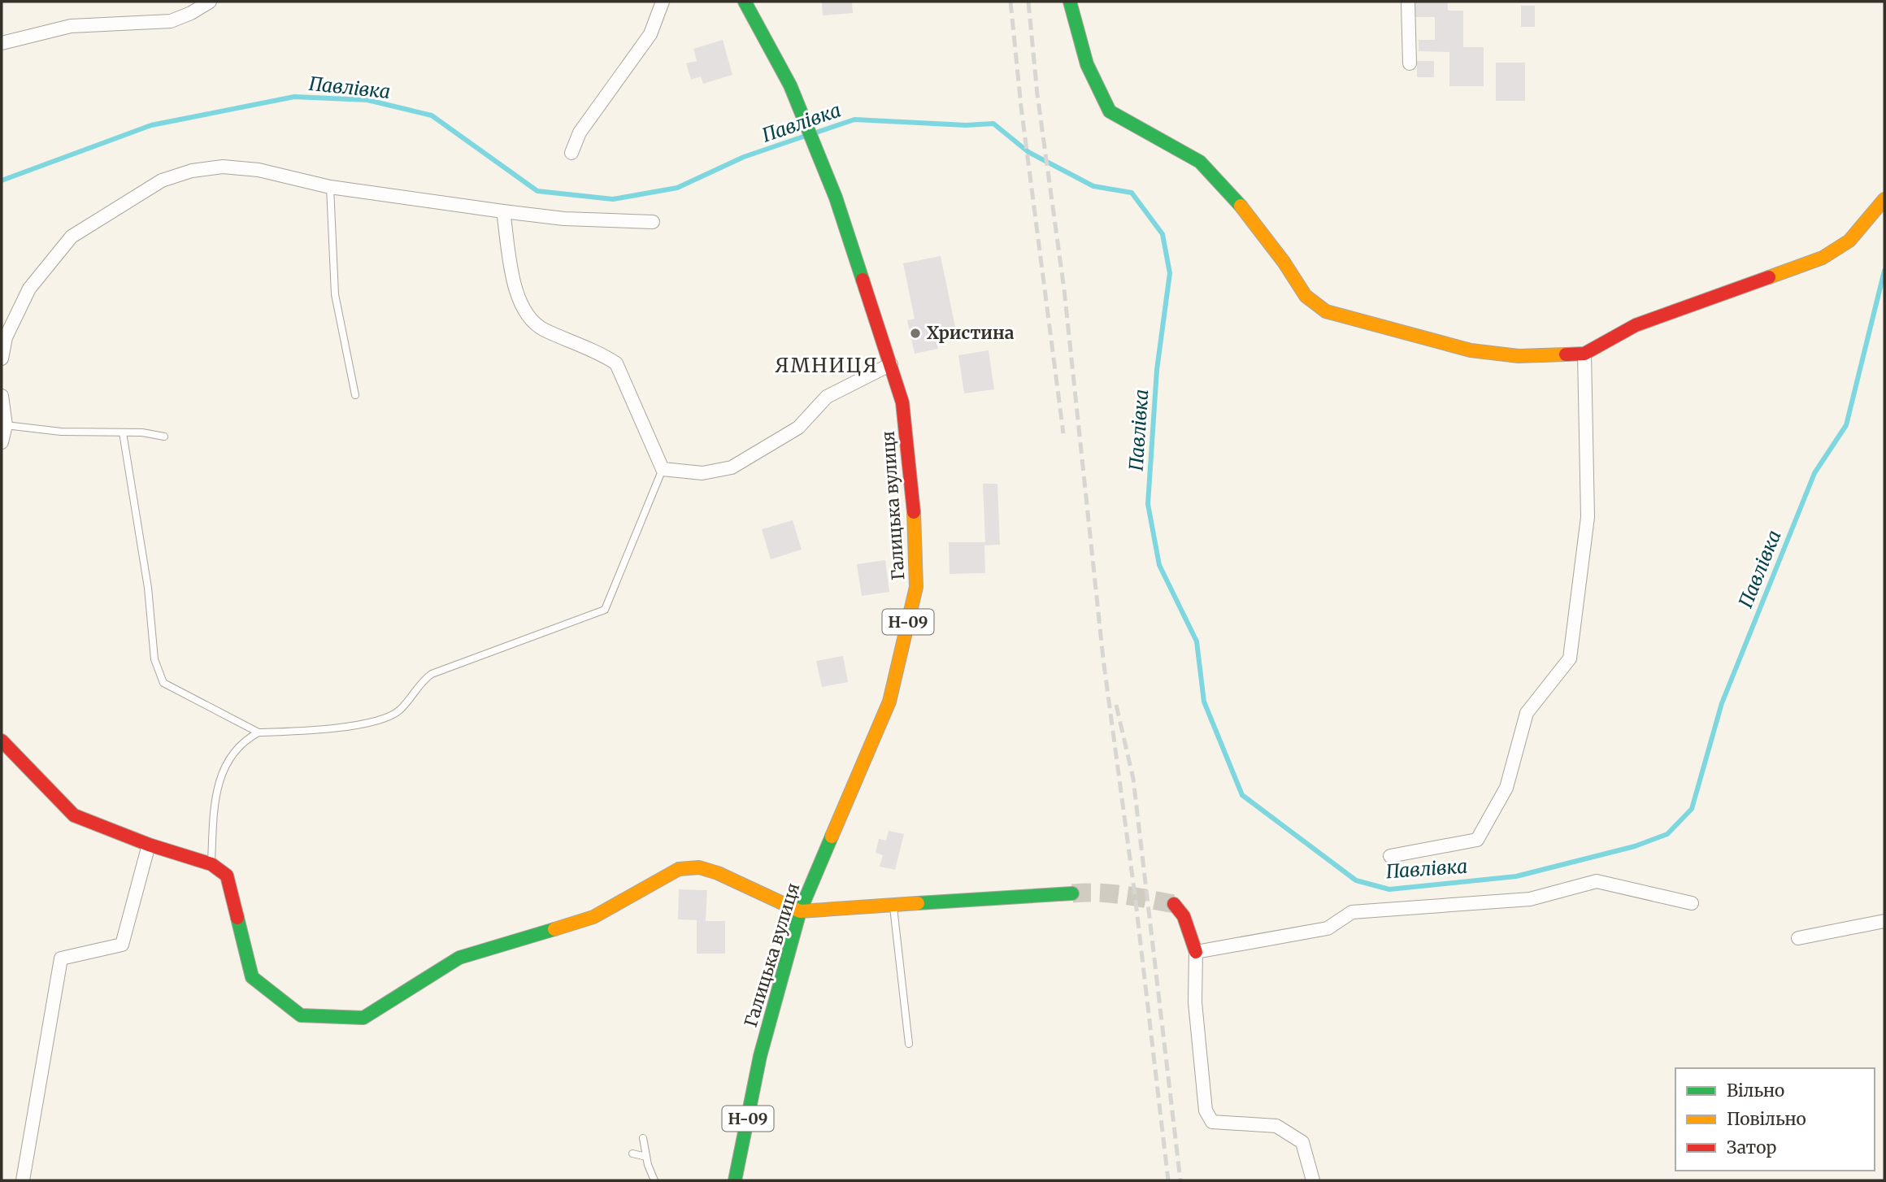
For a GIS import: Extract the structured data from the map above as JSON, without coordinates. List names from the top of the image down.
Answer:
{
  "streets": {
    "street": ["Галицька вулиця", "Н-09"]
  },
  "districts": ["ЯМНИЦЯ"],
  "water": ["Павлівка"],
  "places": ["Христина"],
  "legend": ["Вільно", "Повільно", "Затор"]
}
